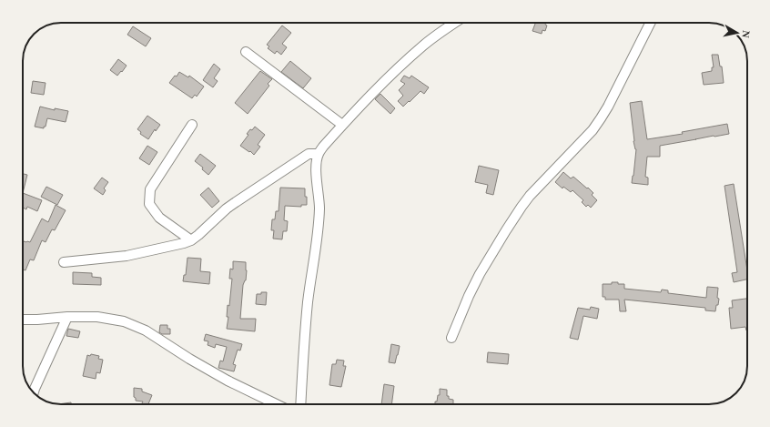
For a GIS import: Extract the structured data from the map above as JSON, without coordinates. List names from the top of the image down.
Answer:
{
  "north": "right"
}
